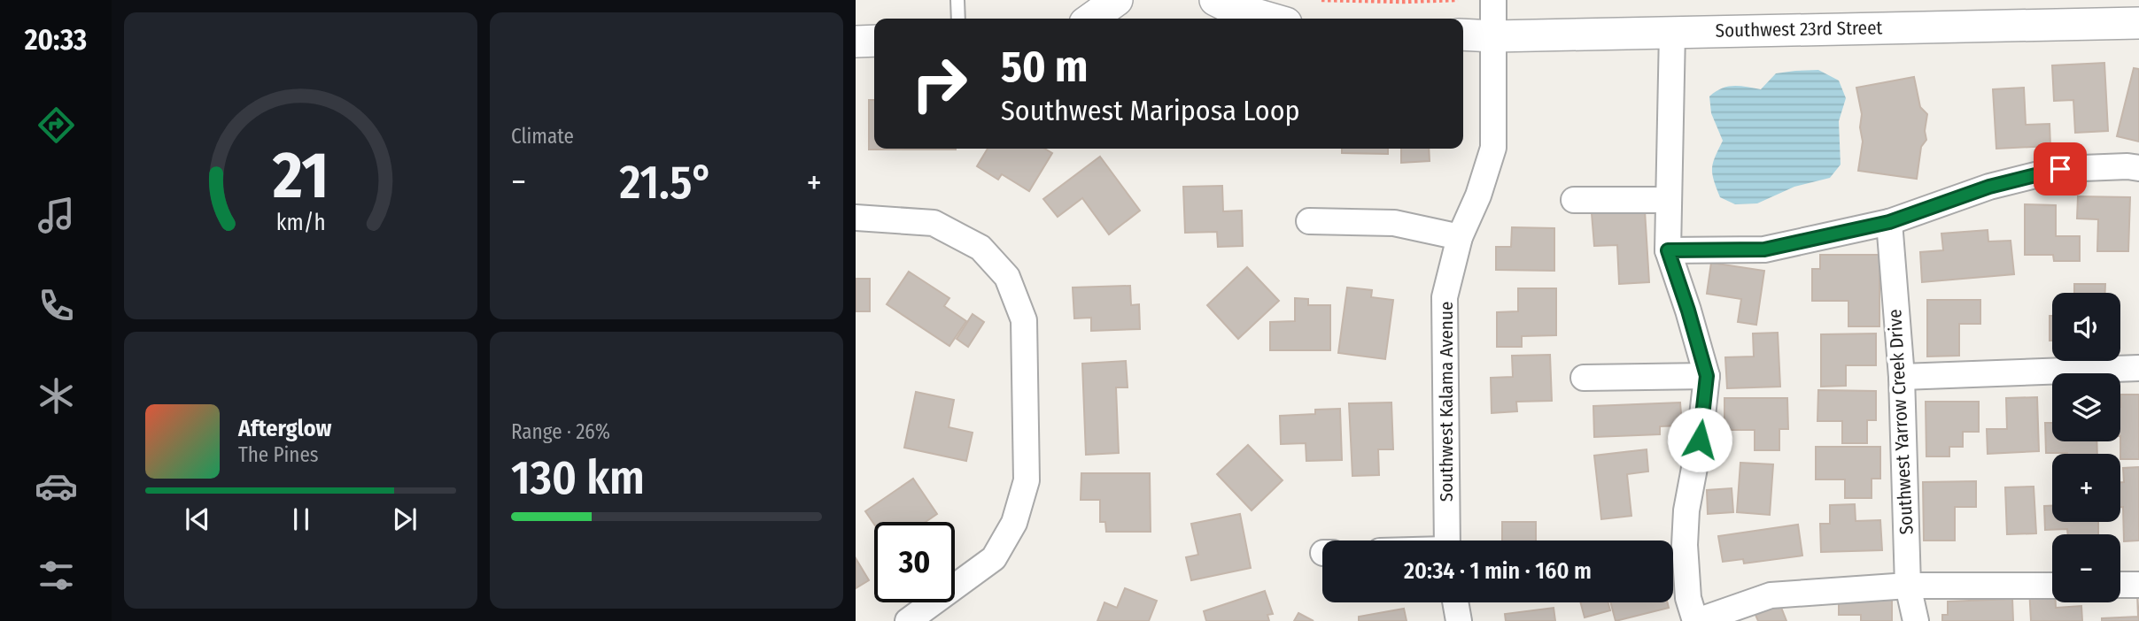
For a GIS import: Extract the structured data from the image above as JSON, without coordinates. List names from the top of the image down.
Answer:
{
  "streets": {
    "street": ["Southwest 23rd Street", "Southwest Kalama Avenue", "Southwest Yarrow Creek Drive"]
  },
  "crossings": [
    ["Southwest 23rd Street", "Southwest Kalama Avenue"]
  ],
  "page": {
    "tabs": "20:33",
    "tile": [
      "Climate",
      ["Range · 26%", "130 km"]
    ],
    "turn": ["50 m", "Southwest Mariposa Loop"],
    "heat": ["−", "21.5°", "+"],
    "map_buttons": ["+", "−"],
    "song": ["Afterglow", "The Pines"],
    "limit": "30",
    "trip": "20:34 · 1 min · 160 m",
    "gauge": ["21", "km/h"]
  }
}
